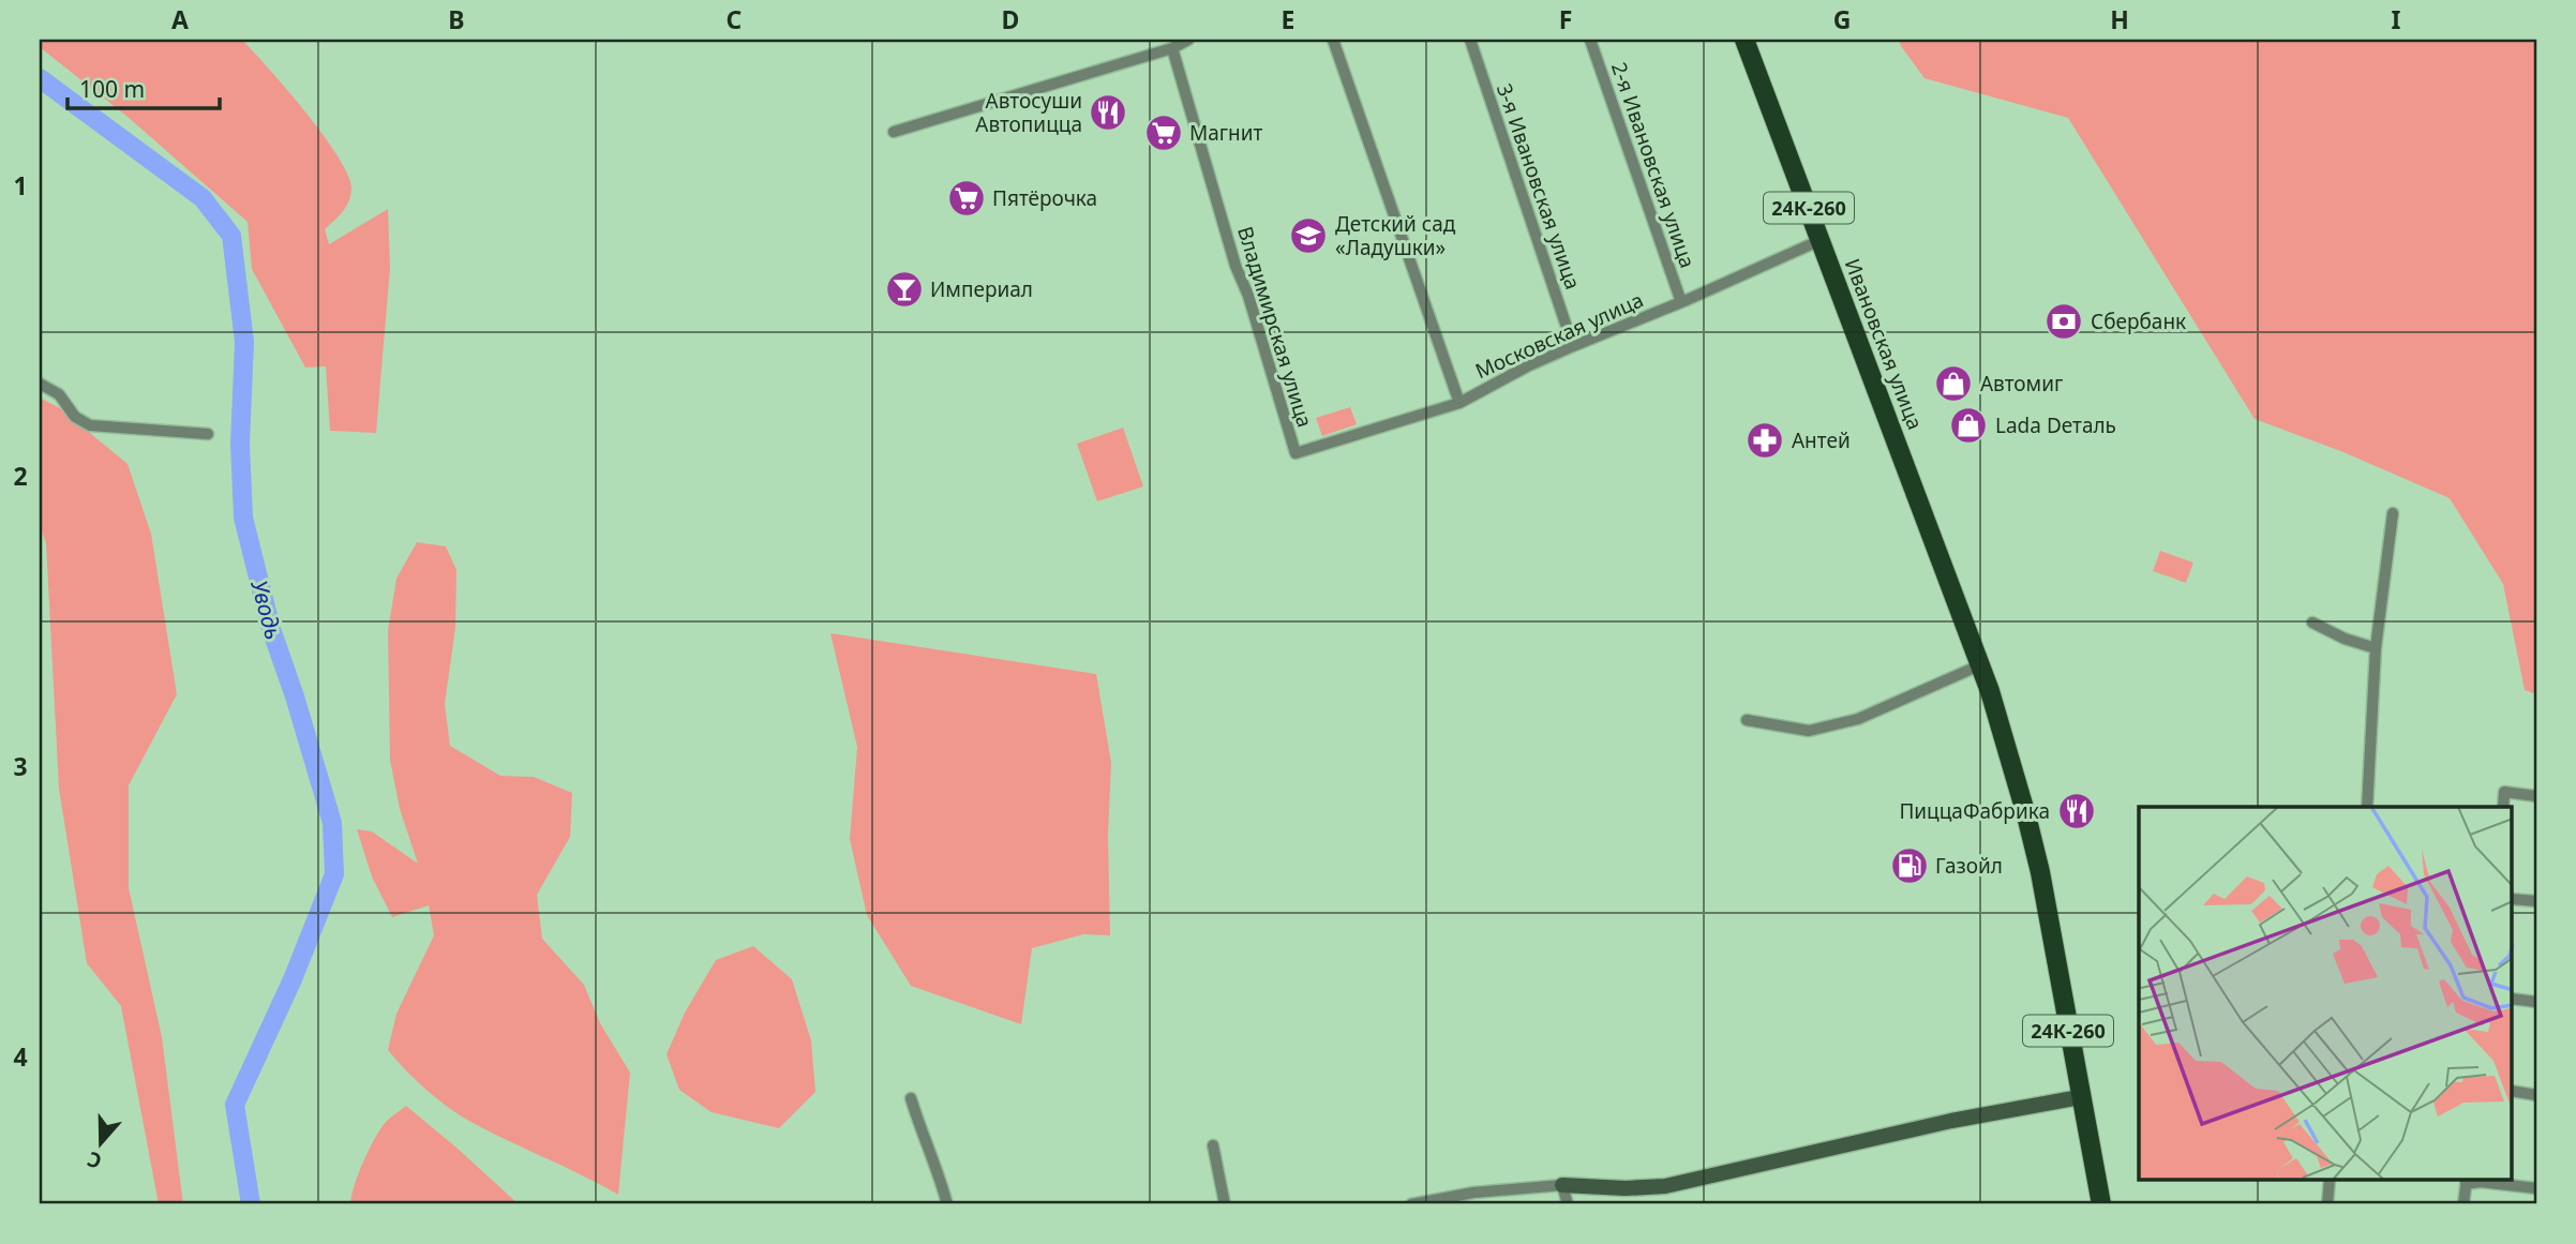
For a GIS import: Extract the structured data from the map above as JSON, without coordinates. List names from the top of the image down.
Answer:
{
  "streets": {
    "main road": ["24К-260", "Ивановская улица"],
    "street": [
      "2-я Ивановская улица",
      "3-я Ивановская улица",
      "Владимирская улица",
      "Московская улица"
    ]
  },
  "crossings": [
    ["2-я Ивановская улица", "Московская улица"],
    ["3-я Ивановская улица", "Московская улица"],
    ["Владимирская улица", "Московская улица"],
    ["Московская улица", "Ивановская улица"]
  ],
  "water": ["Уводь"],
  "places": {
    "restaurant": ["Автосуши Автопицца", "ПиццаФабрика"],
    "supermarket": ["Магнит", "Пятёрочка"],
    "school or university": ["Детский сад «Ладушки»"],
    "bar": ["Империал"],
    "bank": ["Сбербанк"],
    "shop": ["Автомиг", "Lada Dеталь"],
    "pharmacy": ["Антей"],
    "fuel station": ["Газойл"]
  },
  "scale_bar": "100 m",
  "north": "bottom",
  "grid": {
    "columns": [
      "A",
      "B",
      "C",
      "D",
      "E",
      "F",
      "G",
      "H",
      "I"
    ],
    "rows": [
      "1",
      "2",
      "3",
      "4"
    ]
  }
}
